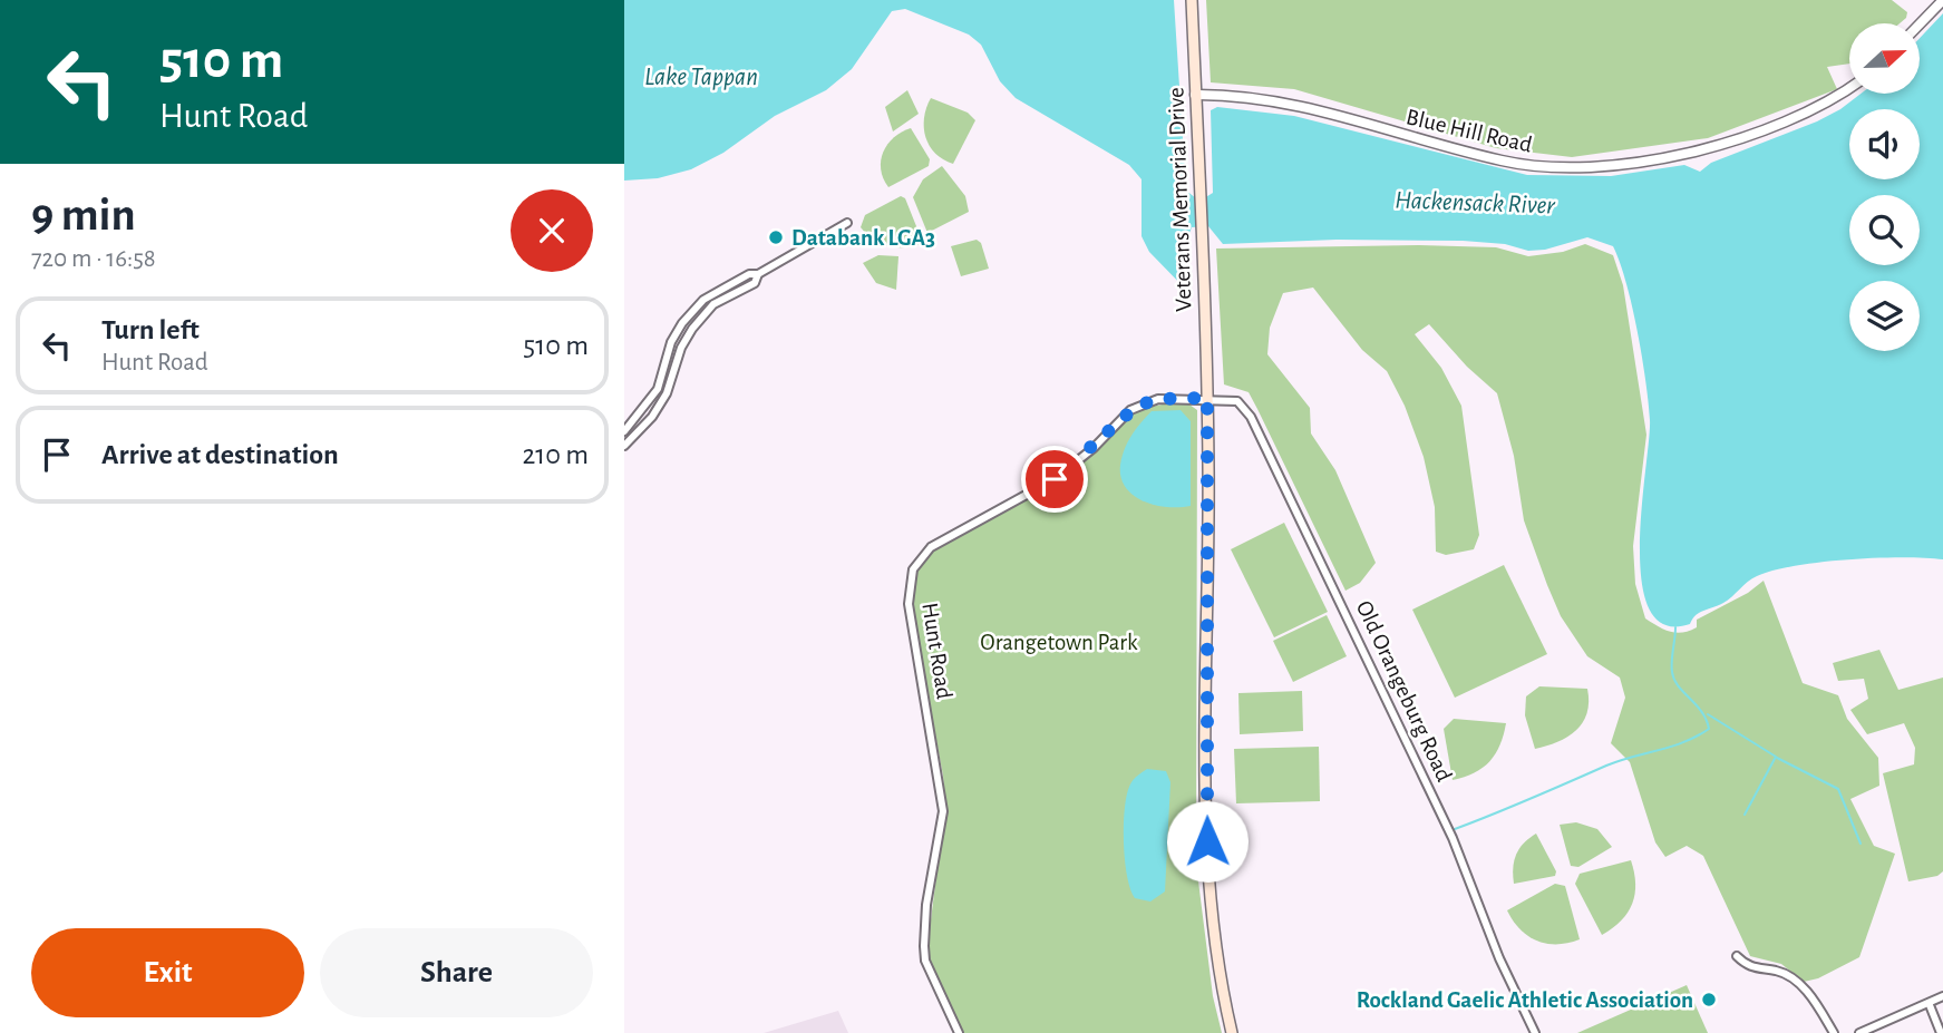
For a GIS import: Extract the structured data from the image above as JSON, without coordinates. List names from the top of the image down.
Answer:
{
  "streets": {
    "main road": ["Veterans Memorial Drive"],
    "street": ["Blue Hill Road", "Hunt Road", "Old Orangeburg Road"]
  },
  "crossings": [
    ["Blue Hill Road", "Veterans Memorial Drive"],
    ["Veterans Memorial Drive", "Hunt Road"],
    ["Veterans Memorial Drive", "Old Orangeburg Road"],
    ["Hunt Road", "Old Orangeburg Road"]
  ],
  "water": ["Lake Tappan", "Hackensack River"],
  "parks": ["Orangetown Park"],
  "places": ["Databank LGA3", "Rockland Gaelic Athletic Association"],
  "north": "right",
  "page": {
    "turn": ["510 m", "Hunt Road"],
    "heading": ["9 min", "720 m · 16:58"],
    "list": [
      {
        "name": "Turn left",
        "note": "Hunt Road",
        "value": "510 m"
      },
      {
        "name": "Arrive at destination",
        "value": "210 m"
      }
    ],
    "buttons": ["Exit", "Share"]
  }
}
